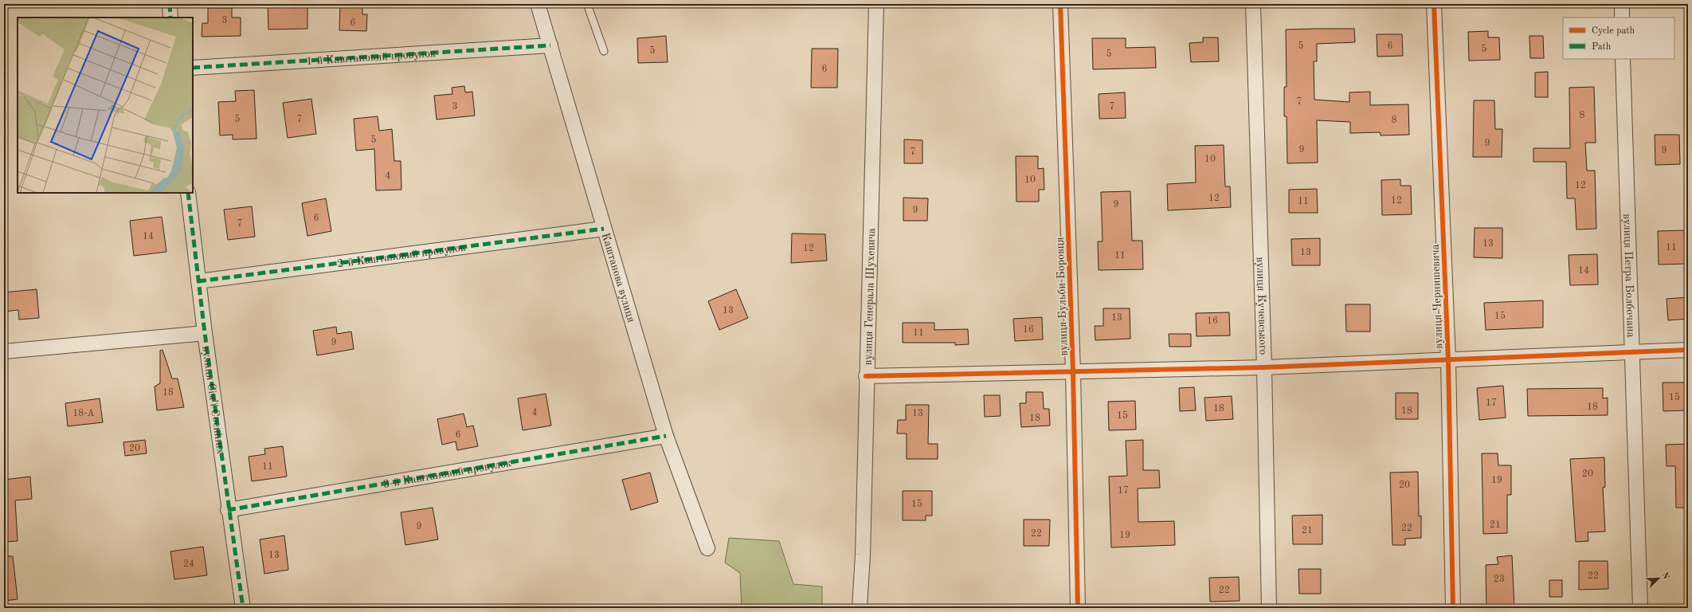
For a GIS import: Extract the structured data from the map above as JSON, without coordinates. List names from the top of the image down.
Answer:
{
  "streets": {
    "street": [
      "1-й Каштановий провулок",
      "2-й Каштановий провулок",
      "вулиця Петра Болбочана",
      "Каштанова вулиця",
      "вулиця Генерала Шухевича",
      "вулиця Бульби-Боровця",
      "вулиця Чернишевича",
      "вулиця Кучевського",
      "вулиця Сім’ї Сосніних",
      "3-й Каштановий провулок"
    ]
  },
  "crossings": [
    ["1-й Каштановий провулок", "Каштанова вулиця"],
    ["2-й Каштановий провулок", "Каштанова вулиця"],
    ["2-й Каштановий провулок", "вулиця Сім’ї Сосніних"],
    ["Каштанова вулиця", "3-й Каштановий провулок"],
    ["вулиця Сім’ї Сосніних", "3-й Каштановий провулок"]
  ],
  "house_numbers": [
    "3",
    "6",
    "5",
    "6",
    "5",
    "5",
    "5",
    "6",
    "7",
    "3",
    "7",
    "8",
    "5",
    "7",
    "8",
    "5",
    "9",
    "9",
    "9",
    "7",
    "10",
    "4",
    "10",
    "12",
    "12",
    "12",
    "11",
    "9",
    "9",
    "6",
    "7",
    "14",
    "13",
    "11",
    "12",
    "13",
    "11",
    "14",
    "13",
    "15",
    "13",
    "16",
    "16",
    "11",
    "9",
    "18",
    "15",
    "17",
    "18",
    "18",
    "18",
    "4",
    "18-А",
    "13",
    "15",
    "18",
    "6",
    "20",
    "11",
    "20",
    "19",
    "20",
    "17",
    "15",
    "21",
    "9",
    "22",
    "21",
    "22",
    "19",
    "13",
    "24",
    "22",
    "23",
    "22"
  ],
  "legend": ["Cycle path", "Path"],
  "north": "top right"
}
